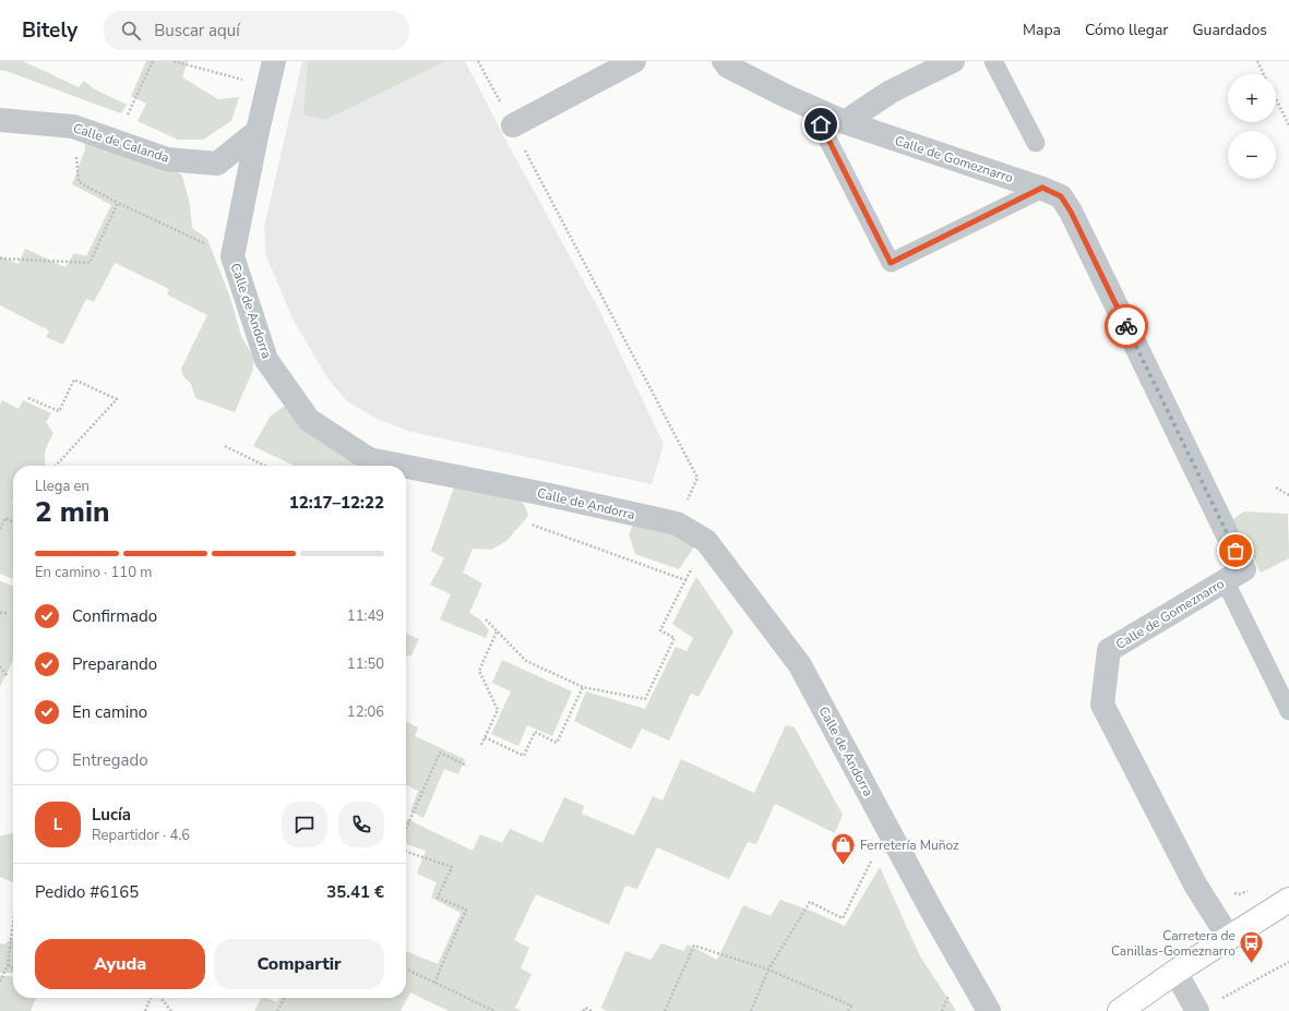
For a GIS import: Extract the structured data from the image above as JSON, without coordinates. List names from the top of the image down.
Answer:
{
  "streets": {
    "street": ["Calle de Calanda", "Calle de Gomeznarro", "Calle de Andorra"]
  },
  "crossings": [
    ["Calle de Calanda", "Calle de Andorra"]
  ],
  "places": {
    "shop": ["Ferretería Muñoz"],
    "bus stop": ["Carretera de Canillas-Gomeznarro"]
  },
  "page": {
    "header": "Bitely",
    "search": "Buscar aquí",
    "nav": ["Mapa", "Cómo llegar", "Guardados"],
    "map_buttons": ["+", "−"],
    "heading": ["2 min", "Llega en", "12:17–12:22"],
    "panel": [
      "Lucía",
      "Repartidor · 4.6",
      "Pedido #6165",
      "35.41 €"
    ],
    "bar": "En camino · 110 m",
    "list": [
      ["Confirmado", "11:49"],
      ["Preparando", "11:50"],
      ["En camino", "12:06"],
      "Entregado"
    ],
    "round": "L",
    "buttons": ["Ayuda", "Compartir"]
  }
}
